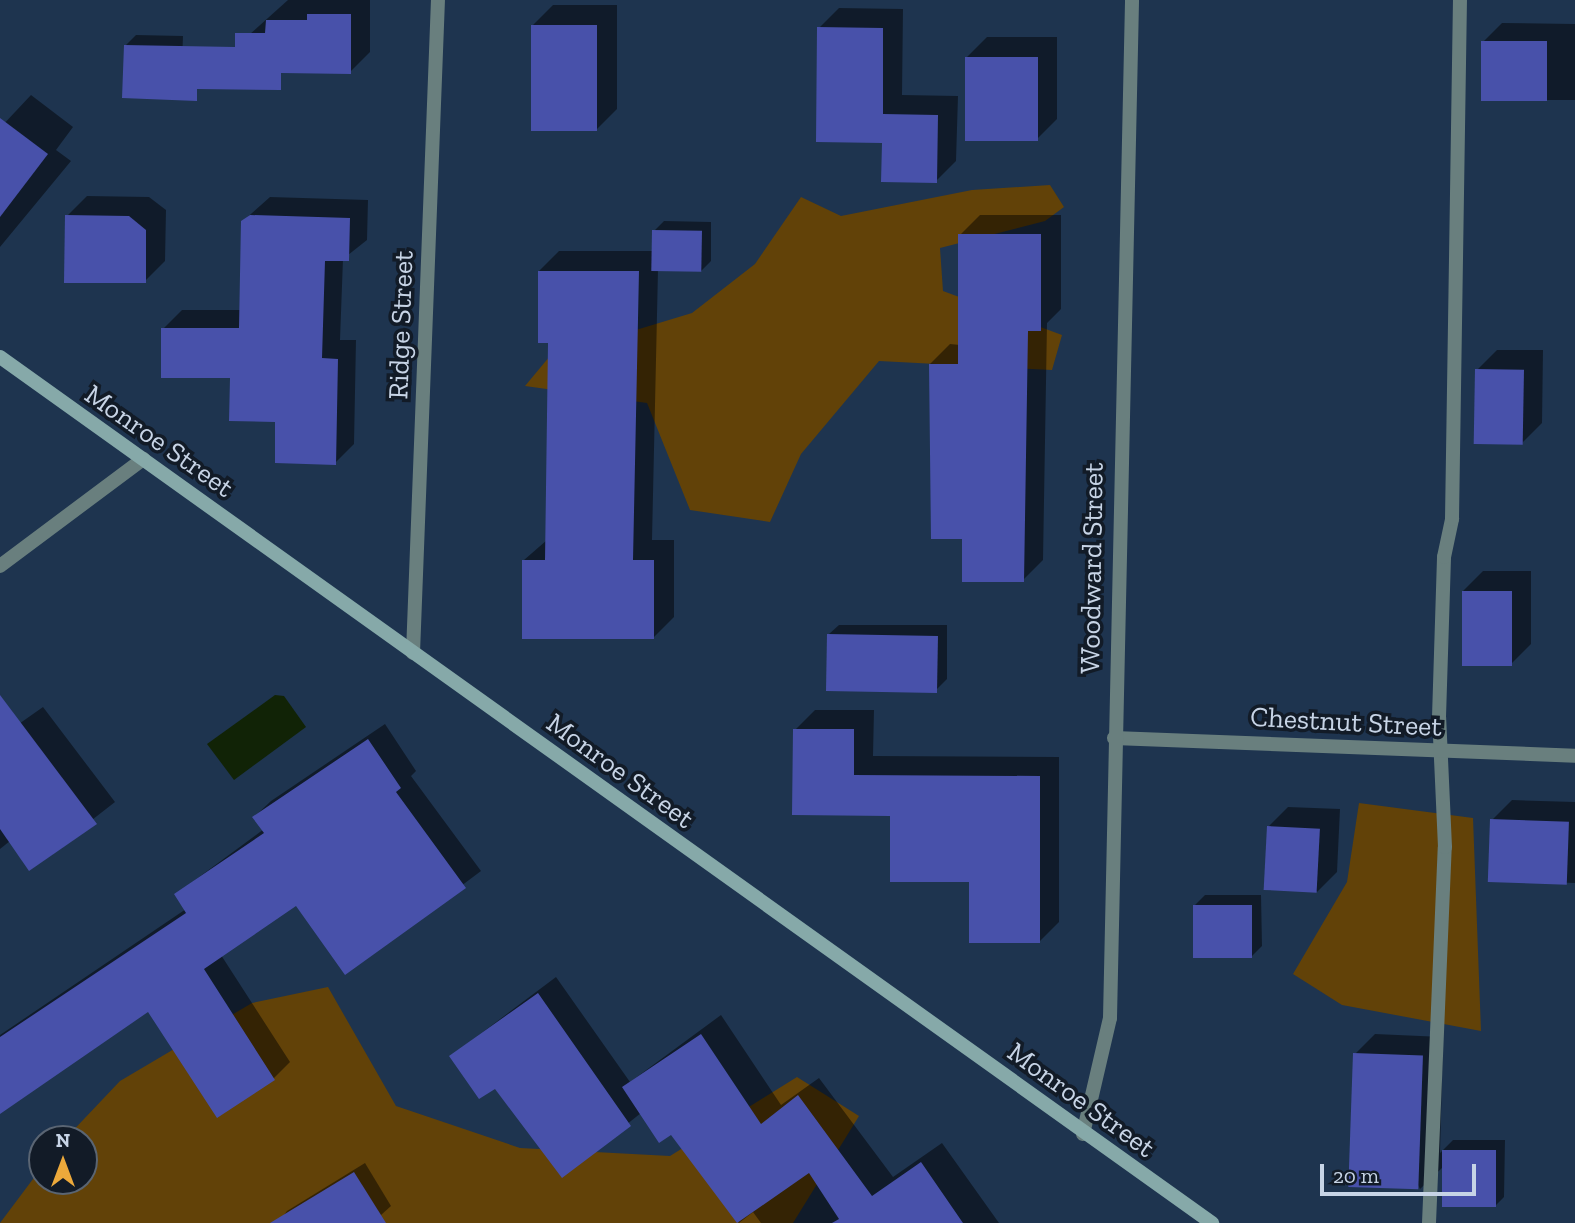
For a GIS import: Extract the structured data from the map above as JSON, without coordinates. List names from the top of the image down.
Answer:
{
  "streets": {
    "main road": ["Monroe Street"],
    "street": ["Ridge Street", "Woodward Street", "Chestnut Street"]
  },
  "crossings": [
    ["Ridge Street", "Monroe Street"],
    ["Monroe Street", "Woodward Street"],
    ["Woodward Street", "Chestnut Street"]
  ],
  "scale_bar": "20 m",
  "north": "top"
}
